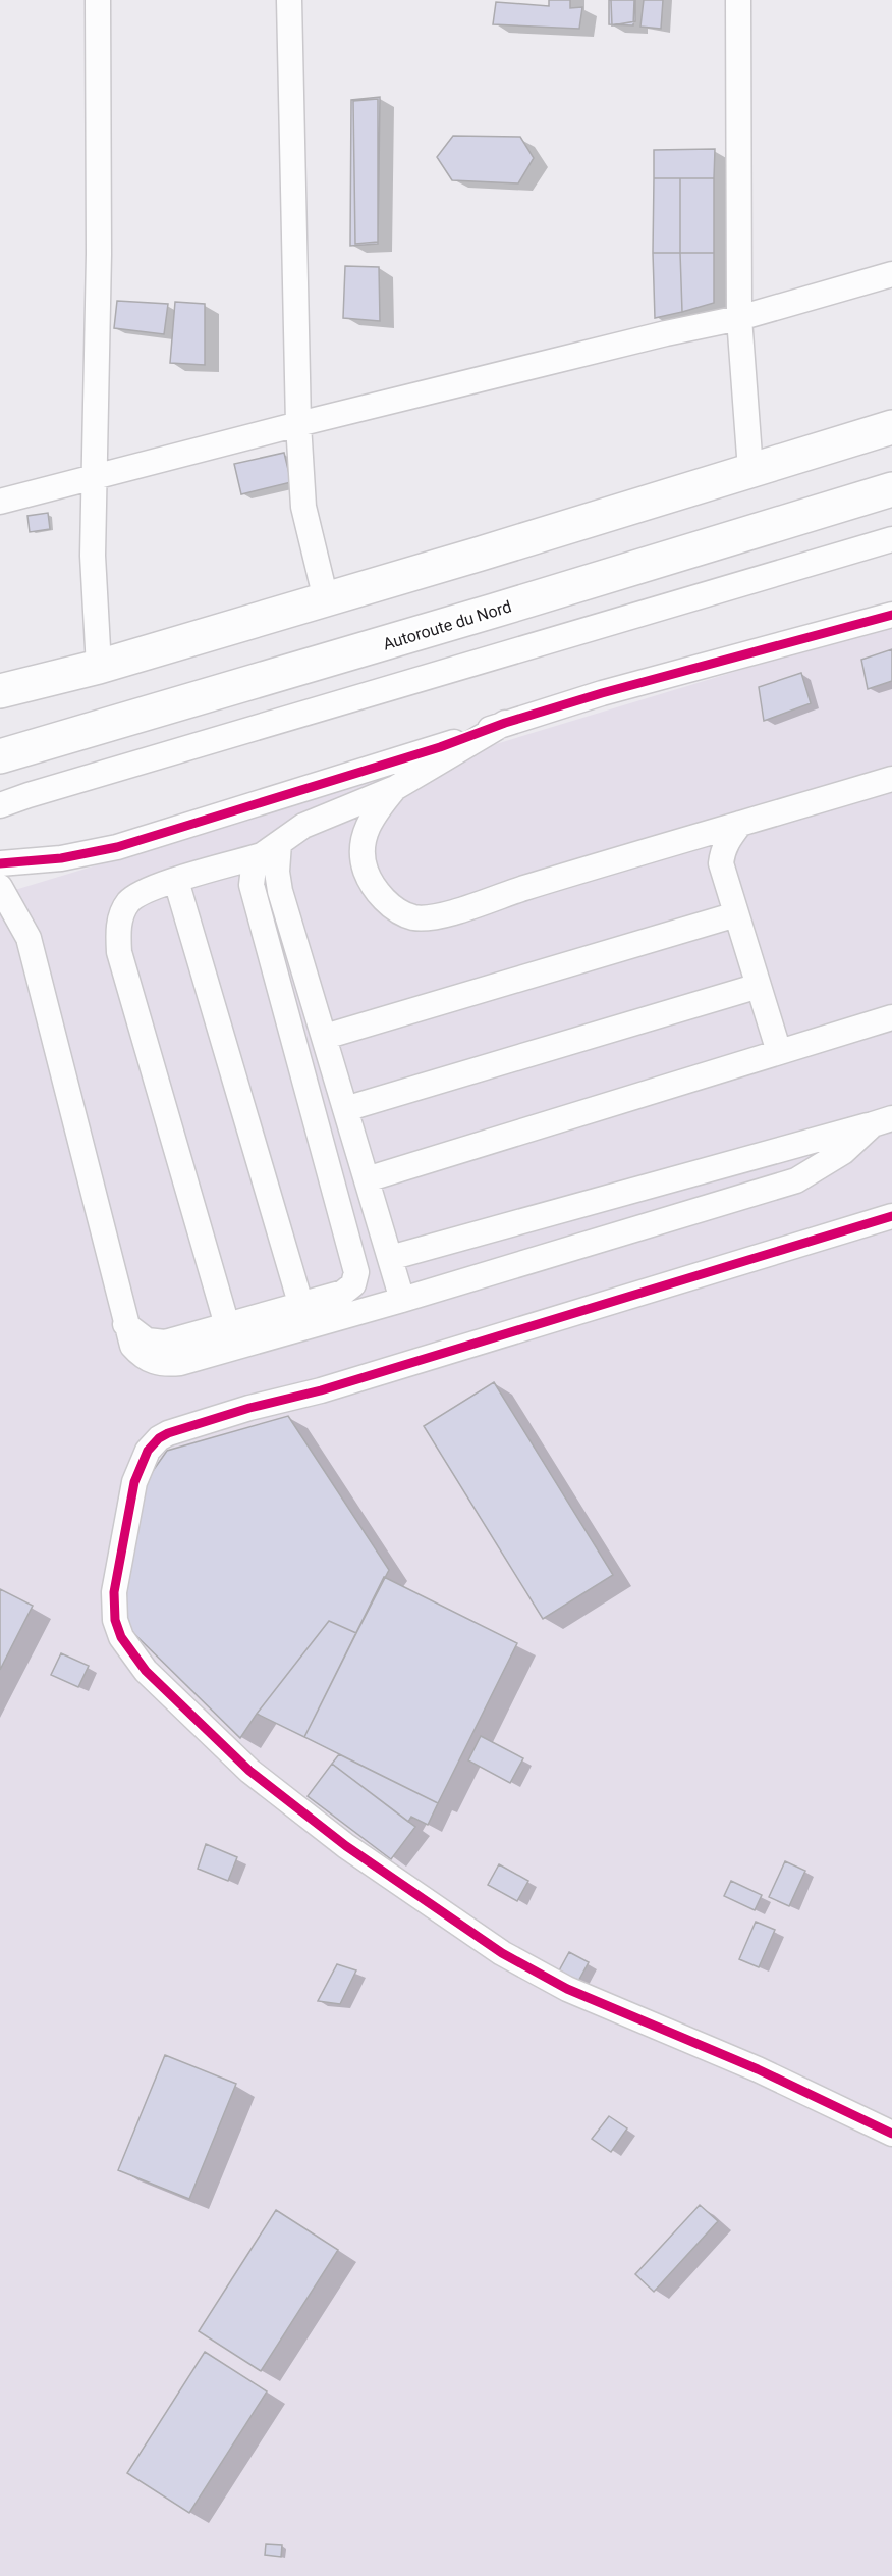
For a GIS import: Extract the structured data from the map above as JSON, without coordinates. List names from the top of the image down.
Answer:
{
  "streets": {
    "highway": ["Autoroute du Nord"]
  }
}
